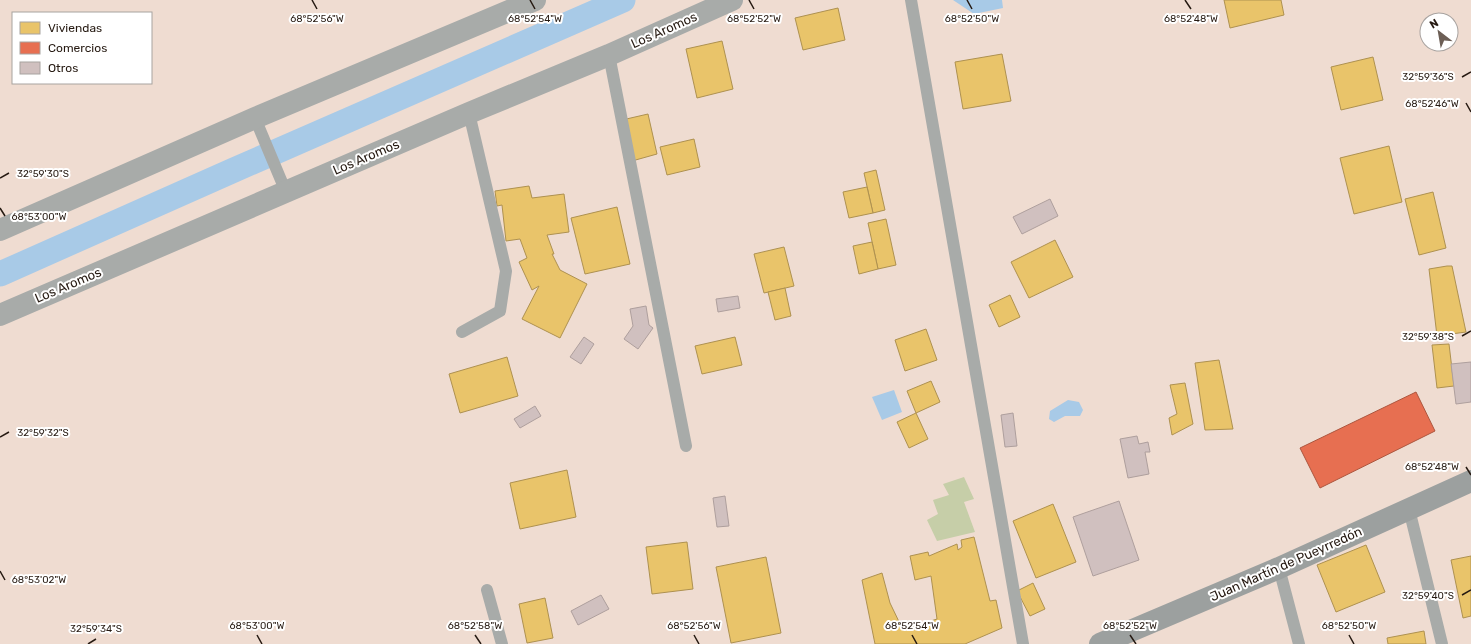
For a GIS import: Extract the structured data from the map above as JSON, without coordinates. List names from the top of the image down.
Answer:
{
  "streets": {
    "main road": ["Juan Martín de Pueyrredón"],
    "street": ["Los Aromos"]
  },
  "legend": ["Viviendas", "Comercios", "Otros"],
  "north": "top left",
  "coordinates": [
    "68°52'54\"W",
    "68°52'52\"W",
    "68°52'56\"W",
    "68°52'50\"W",
    "68°52'48\"W",
    "32°59'36\"S",
    "68°52'46\"W",
    "32°59'30\"S",
    "68°53'00\"W",
    "32°59'38\"S",
    "32°59'32\"S",
    "68°53'02\"W",
    "32°59'40\"S",
    "68°52'58\"W",
    "32°59'34\"S"
  ]
}
